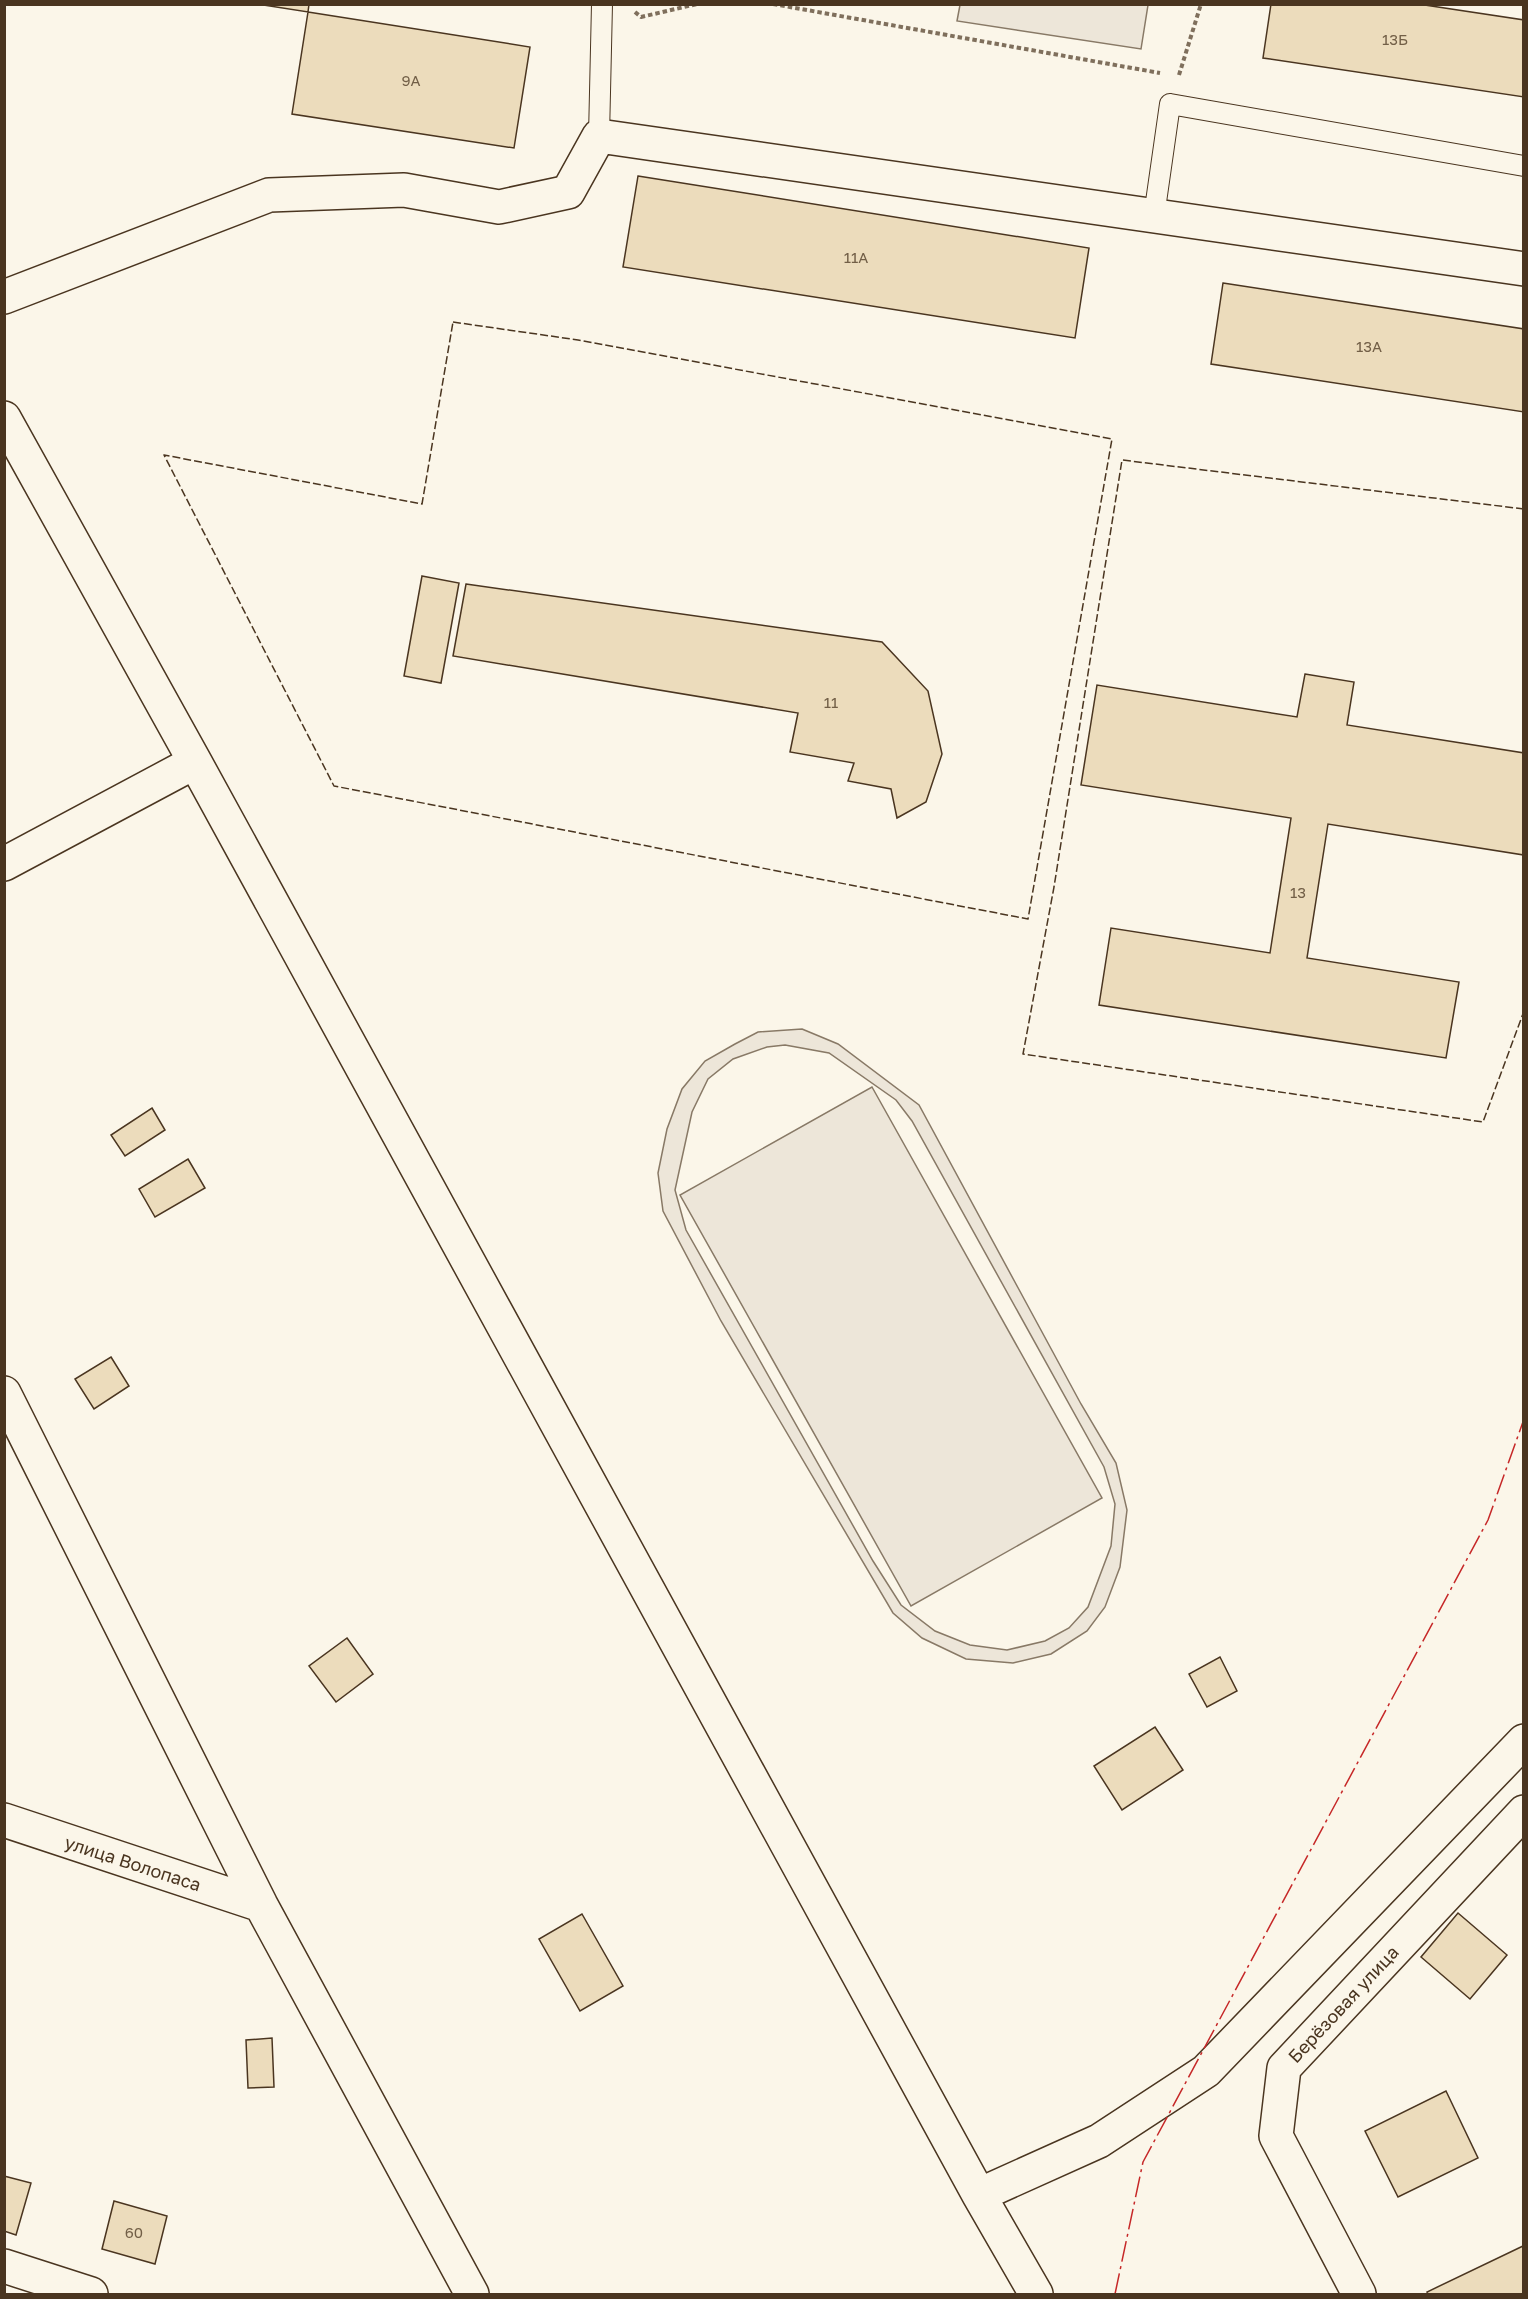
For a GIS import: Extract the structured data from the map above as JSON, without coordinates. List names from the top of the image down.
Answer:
{
  "streets": {
    "street": ["улица Волопаса", "Берёзовая улица"]
  },
  "house_numbers": [
    "13Б",
    "9А",
    "11А",
    "13А",
    "11",
    "13",
    "60"
  ]
}
